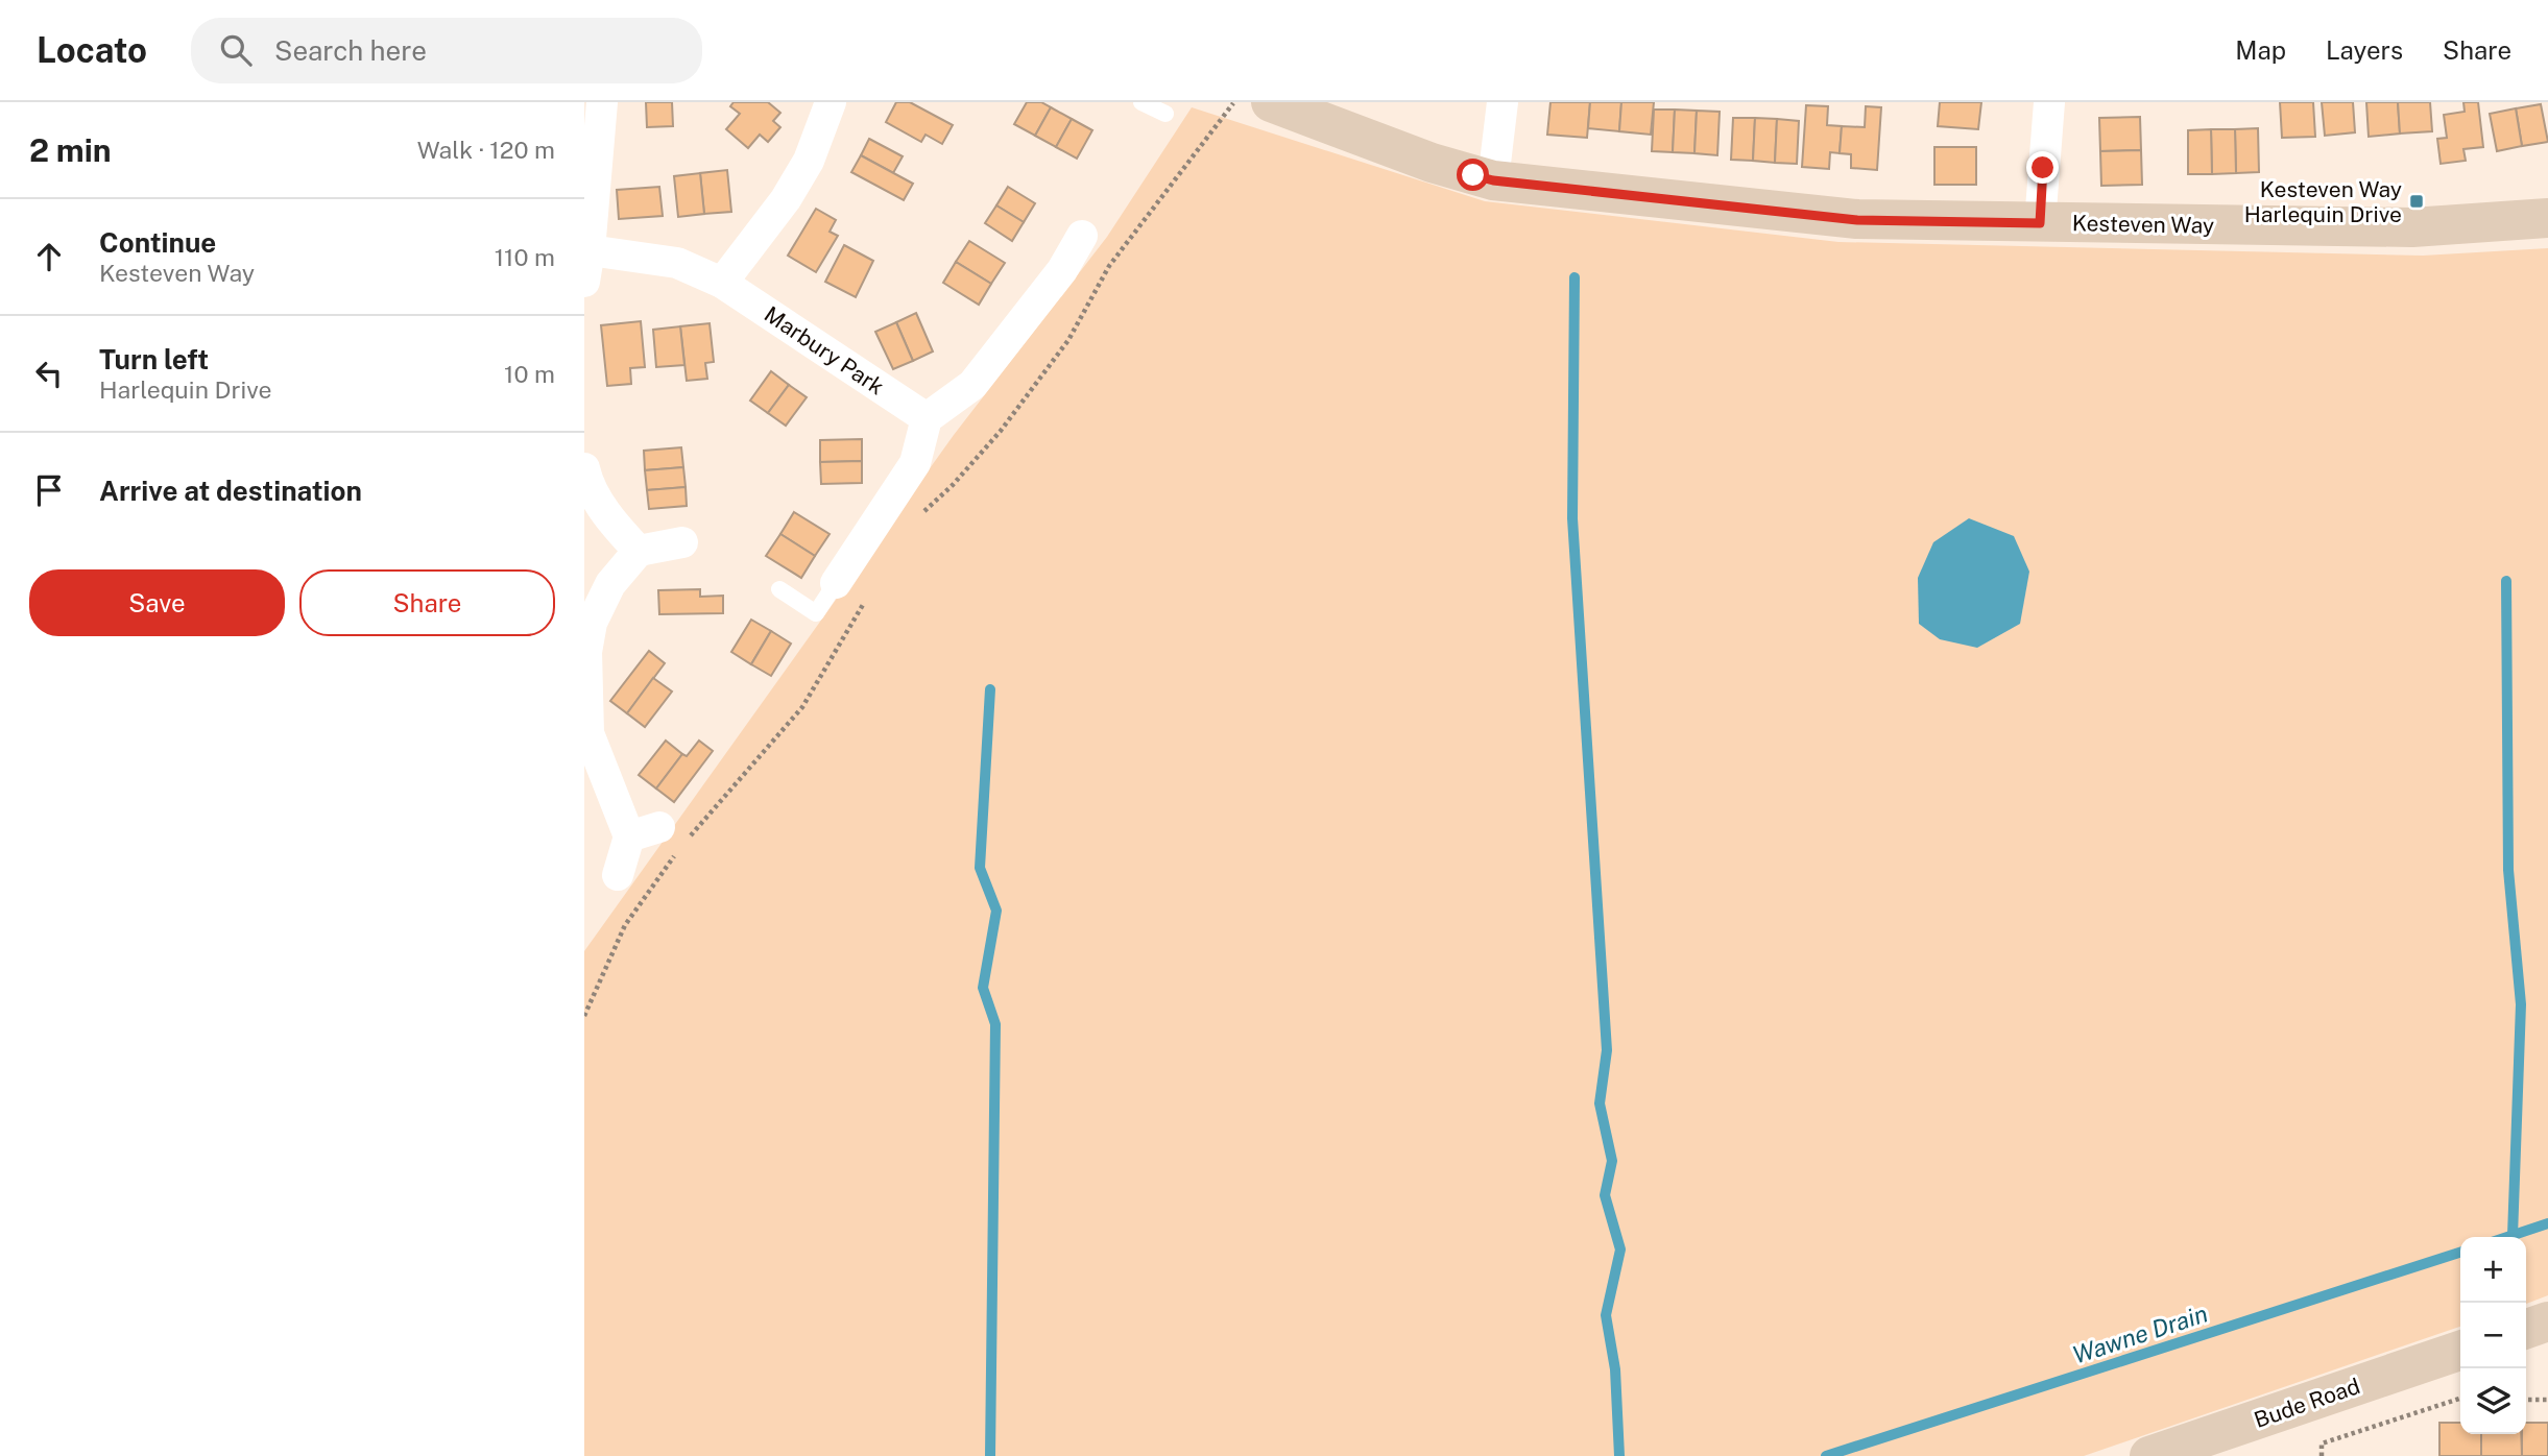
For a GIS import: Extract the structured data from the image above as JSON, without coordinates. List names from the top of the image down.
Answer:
{
  "streets": {
    "street": ["Kesteven Way", "Marbury Park", "Bude Road"]
  },
  "water": ["Wawne Drain"],
  "places": {
    "transit": ["Kesteven Way Harlequin Drive"]
  },
  "page": {
    "header": "Locato",
    "search": "Search here",
    "nav": ["Map", "Layers", "Share"],
    "heading": ["2 min", "Walk · 120 m"],
    "list": [
      ["Continue", "Kesteven Way", "110 m"],
      ["Turn left", "Harlequin Drive", "10 m"],
      "Arrive at destination"
    ],
    "buttons": ["Save", "Share"],
    "map_buttons": ["+", "−"]
  }
}
